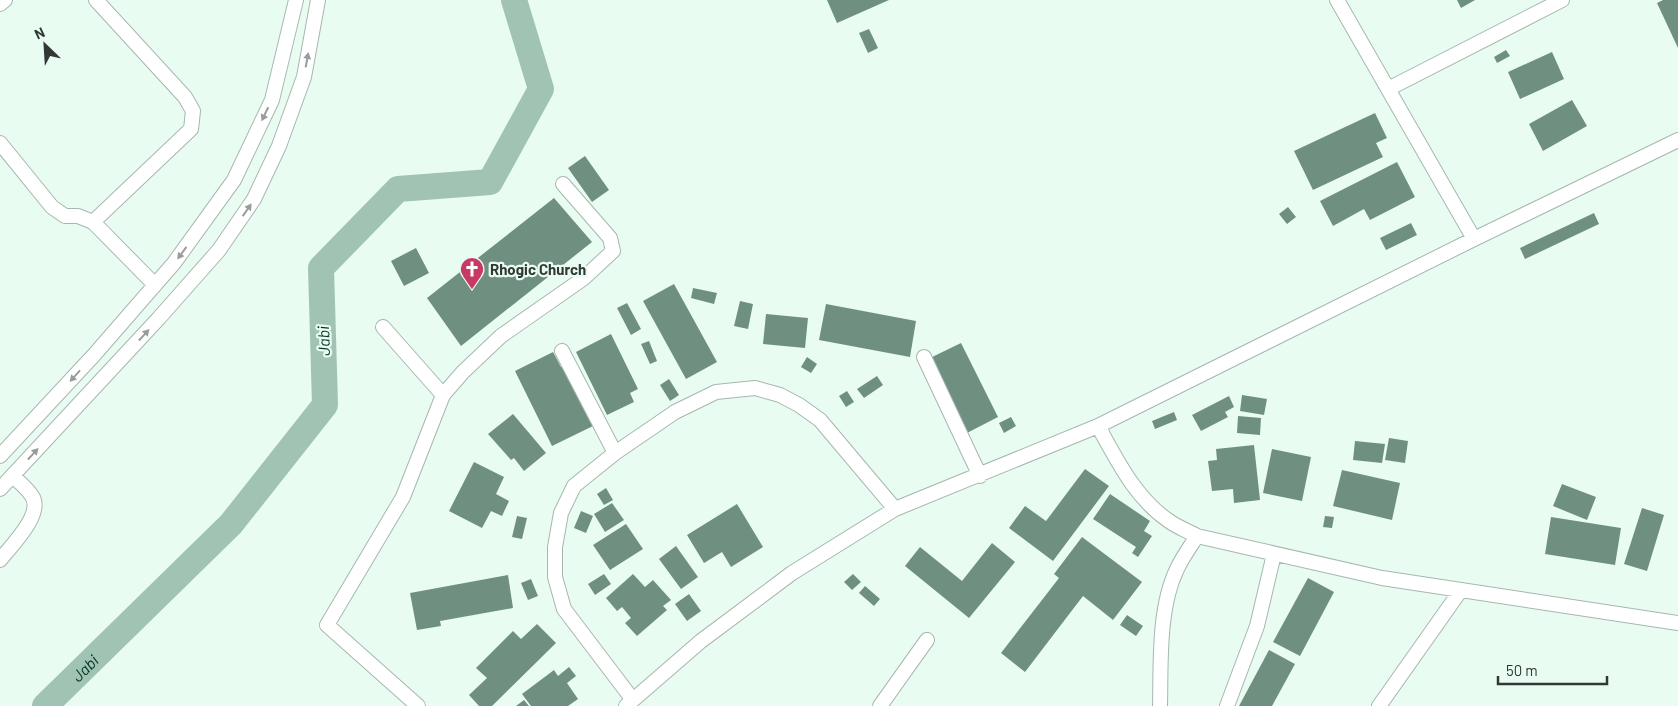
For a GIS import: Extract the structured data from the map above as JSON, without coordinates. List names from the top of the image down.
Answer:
{
  "water": ["Jabi"],
  "places": {
    "church": ["Rhogic Church"]
  },
  "scale_bar": "50 m",
  "north": "top left"
}
